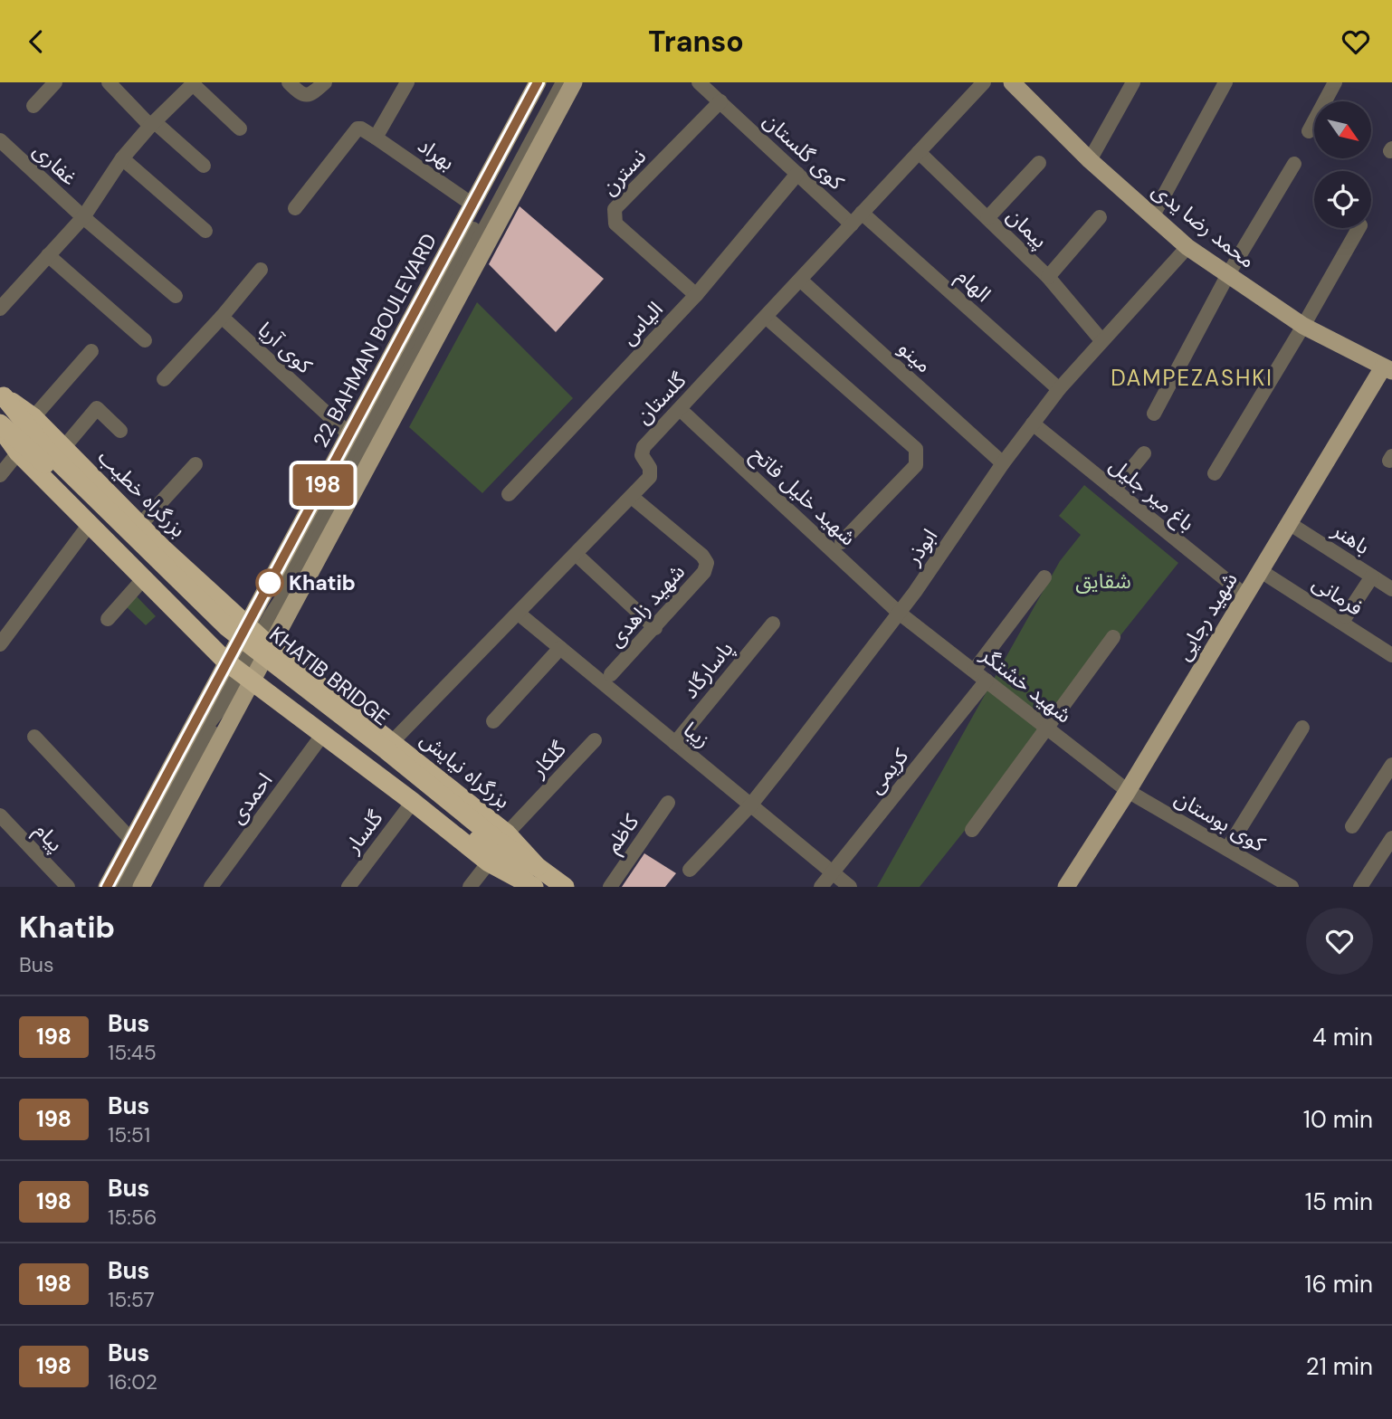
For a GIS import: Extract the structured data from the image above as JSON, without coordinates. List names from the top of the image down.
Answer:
{
  "streets": {
    "highway": ["بزرگراه خطیب", "KHATIB BRIDGE", "بزرگراه نیایش"],
    "main road": ["محمد رضا یدی", "22 BAHMAN BOULEVARD", "شهید رجایی"],
    "street": [
      "کوی گلستان",
      "بهراد",
      "غفاری",
      "نسترن",
      "پیمان",
      "الهام",
      "الیاس",
      "کوی آریا",
      "مینو",
      "گلستان",
      "باغ میر جلیل",
      "شهید خلیل فاتح",
      "باهنر",
      "ابوذر",
      "فرمانی",
      "شهید زاهدی",
      "پاسارگاد",
      "شهید خشتگر",
      "زیبا",
      "گلکار",
      "کریمی",
      "احمدی",
      "کوی بوستان",
      "گلسار",
      "کاظم",
      "پیام"
    ]
  },
  "crossings": [
    ["کوی گلستان", "نسترن"],
    ["کوی گلستان", "الهام"],
    ["کوی گلستان", "الیاس"],
    ["کوی گلستان", "گلستان"],
    ["بهراد", "22 BAHMAN BOULEVARD"],
    ["نسترن", "الیاس"],
    ["محمد رضا یدی", "ابوذر"],
    ["محمد رضا یدی", "شهید رجایی"],
    ["پیمان", "گلستان"],
    ["پیمان", "ابوذر"],
    ["الهام", "گلستان"],
    ["الهام", "ابوذر"],
    ["22 BAHMAN BOULEVARD", "کوی آریا"],
    ["22 BAHMAN BOULEVARD", "بزرگراه خطیب"],
    ["22 BAHMAN BOULEVARD", "بزرگراه نیایش"],
    ["مینو", "گلستان"],
    ["مینو", "ابوذر"],
    ["گلستان", "شهید خلیل فاتح"],
    ["گلستان", "شهید زاهدی"],
    ["گلستان", "زیبا"],
    ["گلستان", "بزرگراه نیایش"],
    ["بزرگراه خطیب", "KHATIB BRIDGE"],
    ["بزرگراه خطیب", "بزرگراه نیایش"],
    ["باغ میر جلیل", "ابوذر"],
    ["باغ میر جلیل", "شهید رجایی"],
    ["شهید خلیل فاتح", "ابوذر"],
    ["شهید خلیل فاتح", "شهید خشتگر"],
    ["باهنر", "شهید رجایی"],
    ["ابوذر", "شهید خشتگر"],
    ["ابوذر", "زیبا"],
    ["فرمانی", "شهید رجایی"],
    ["شهید رجایی", "شهید خشتگر"],
    ["شهید رجایی", "کوی بوستان"],
    ["پاسارگاد", "زیبا"],
    ["KHATIB BRIDGE", "بزرگراه نیایش"],
    ["شهید خشتگر", "کریمی"],
    ["شهید خشتگر", "کوی بوستان"],
    ["زیبا", "کریمی"],
    ["گلکار", "بزرگراه نیایش"]
  ],
  "districts": ["DAMPEZASHKI"],
  "parks": ["شقایق"],
  "places": ["Khatib"],
  "lines": ["bus line 198"],
  "north": "bottom right",
  "page": {
    "header": "Transo",
    "on_map": "198",
    "heading": ["Khatib", "Bus"],
    "list": [
      {
        "mark": "198",
        "name": "Bus",
        "note": "15:45",
        "value": "4 min"
      },
      {
        "mark": "198",
        "name": "Bus",
        "note": "15:51",
        "value": "10 min"
      },
      {
        "mark": "198",
        "name": "Bus",
        "note": "15:56",
        "value": "15 min"
      },
      {
        "mark": "198",
        "name": "Bus",
        "note": "15:57",
        "value": "16 min"
      },
      {
        "mark": "198",
        "name": "Bus",
        "note": "16:02",
        "value": "21 min"
      }
    ]
  }
}
